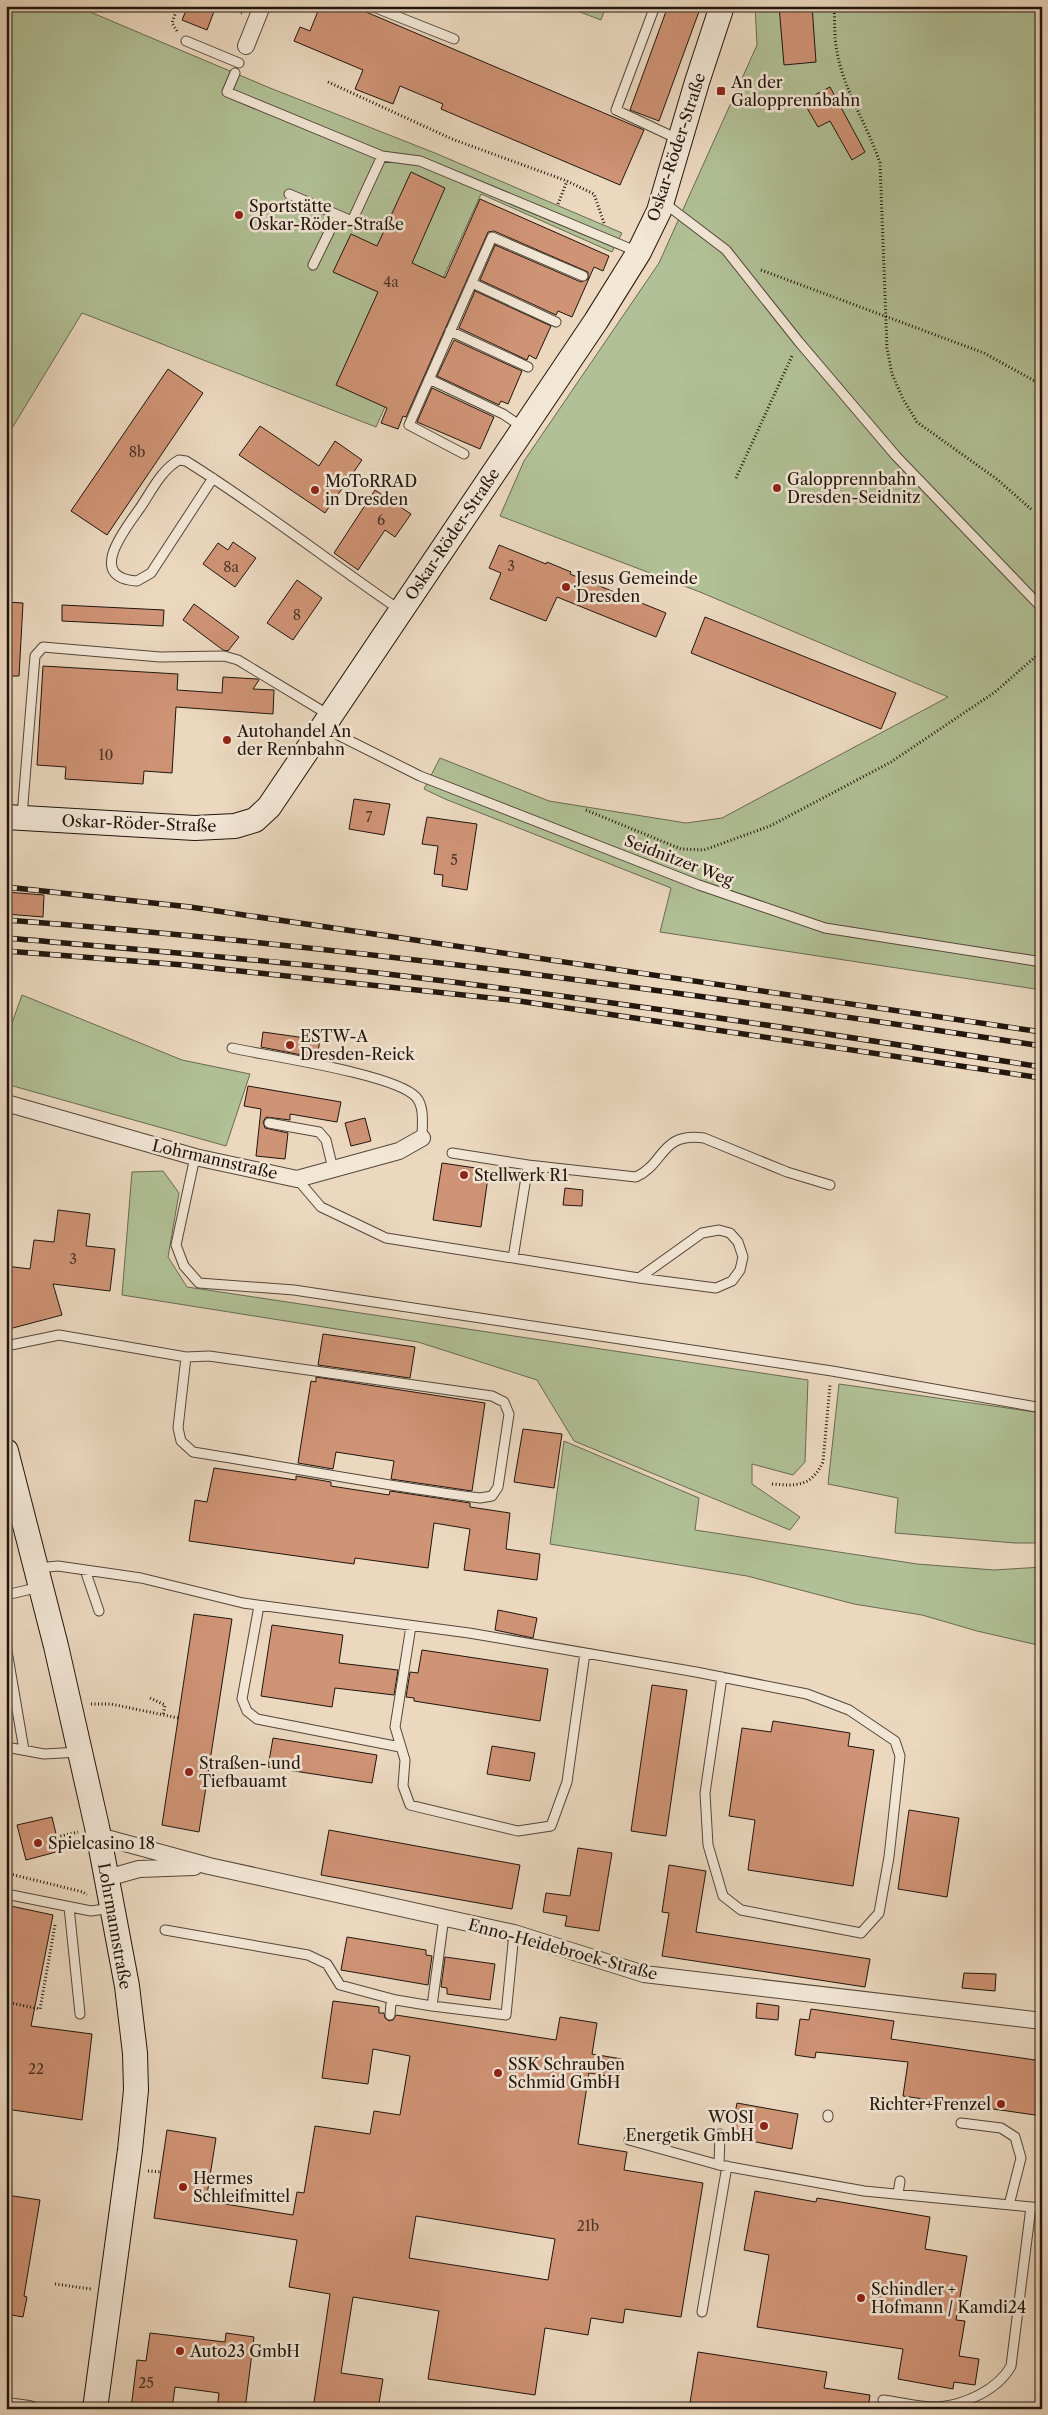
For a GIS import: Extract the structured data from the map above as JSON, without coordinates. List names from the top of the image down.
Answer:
{
  "streets": {
    "street": ["Oskar-Röder-Straße", "Lohrmannstraße", "Enno-Heidebroek-Straße"],
    "lane": ["Seidnitzer Weg"]
  },
  "crossings": [
    ["Oskar-Röder-Straße", "Seidnitzer Weg"],
    ["Lohrmannstraße", "Enno-Heidebroek-Straße"]
  ],
  "places": {
    "transit": ["An der Galopprennbahn"],
    "other": [
      "Sportstätte Oskar-Röder-Straße",
      "Galopprennbahn Dresden-Seidnitz",
      "MoToRRAD in Dresden",
      "Jesus Gemeinde Dresden",
      "Autohandel An der Rennbahn",
      "ESTW-A Dresden-Reick",
      "Stellwerk R1",
      "Straßen- und Tiefbauamt",
      "Spielcasino 18",
      "SSK Schrauben Schmid GmbH",
      "Richter+Frenzel",
      "WOSI Energetik GmbH",
      "Hermes Schleifmittel",
      "Schindler + Hofmann / Kamdi24",
      "Auto23 GmbH"
    ]
  },
  "house_numbers": [
    "4a",
    "8b",
    "6",
    "3",
    "8a",
    "8",
    "10",
    "7",
    "5",
    "3",
    "22",
    "21b",
    "25"
  ]
}
